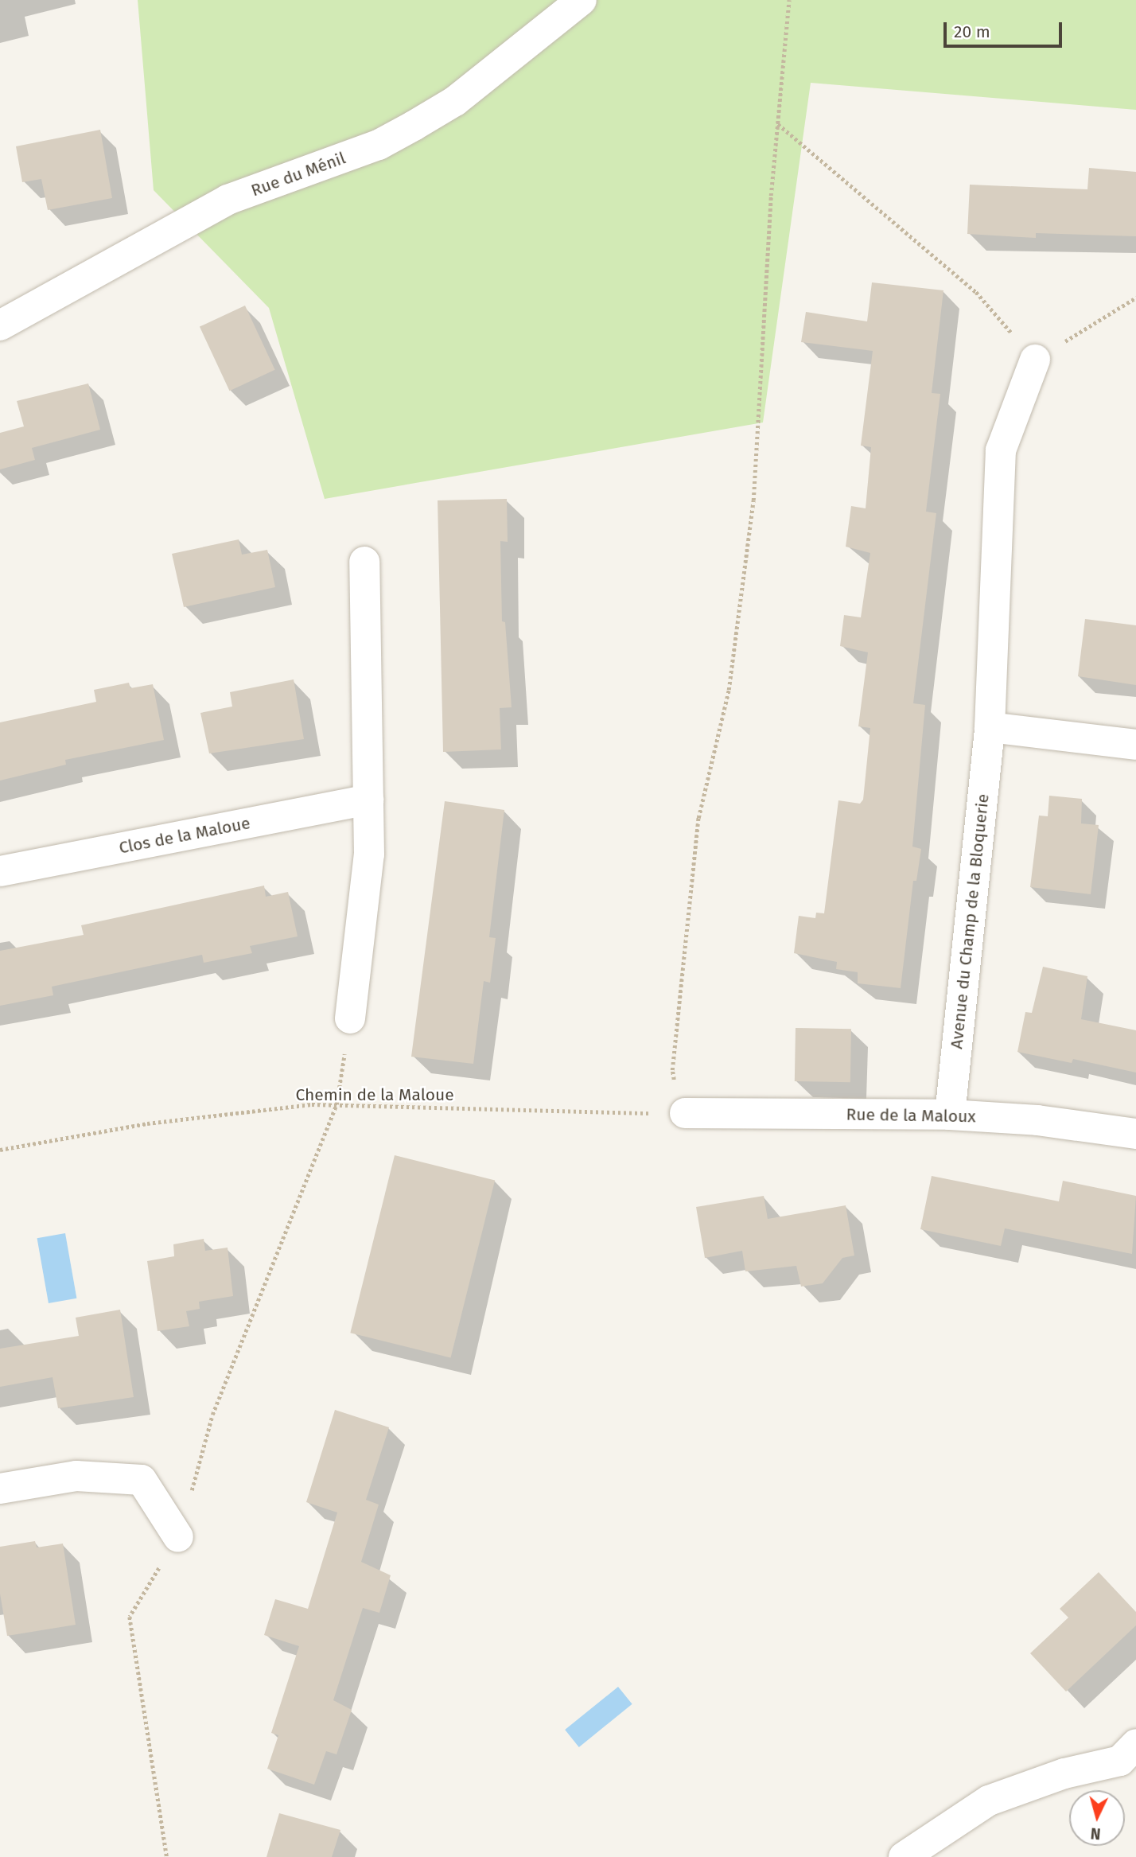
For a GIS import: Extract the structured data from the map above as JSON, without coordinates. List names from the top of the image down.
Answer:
{
  "streets": {
    "street": [
      "Rue du Ménil",
      "Clos de la Maloue",
      "Avenue du Champ de la Bloquerie",
      "Rue de la Maloux"
    ],
    "path": ["Chemin de la Maloue"]
  },
  "crossings": [
    ["Avenue du Champ de la Bloquerie", "Rue de la Maloux"],
    ["Chemin de la Maloue", "Rue de la Maloux"]
  ],
  "scale_bar": "20 m",
  "north": "bottom"
}
